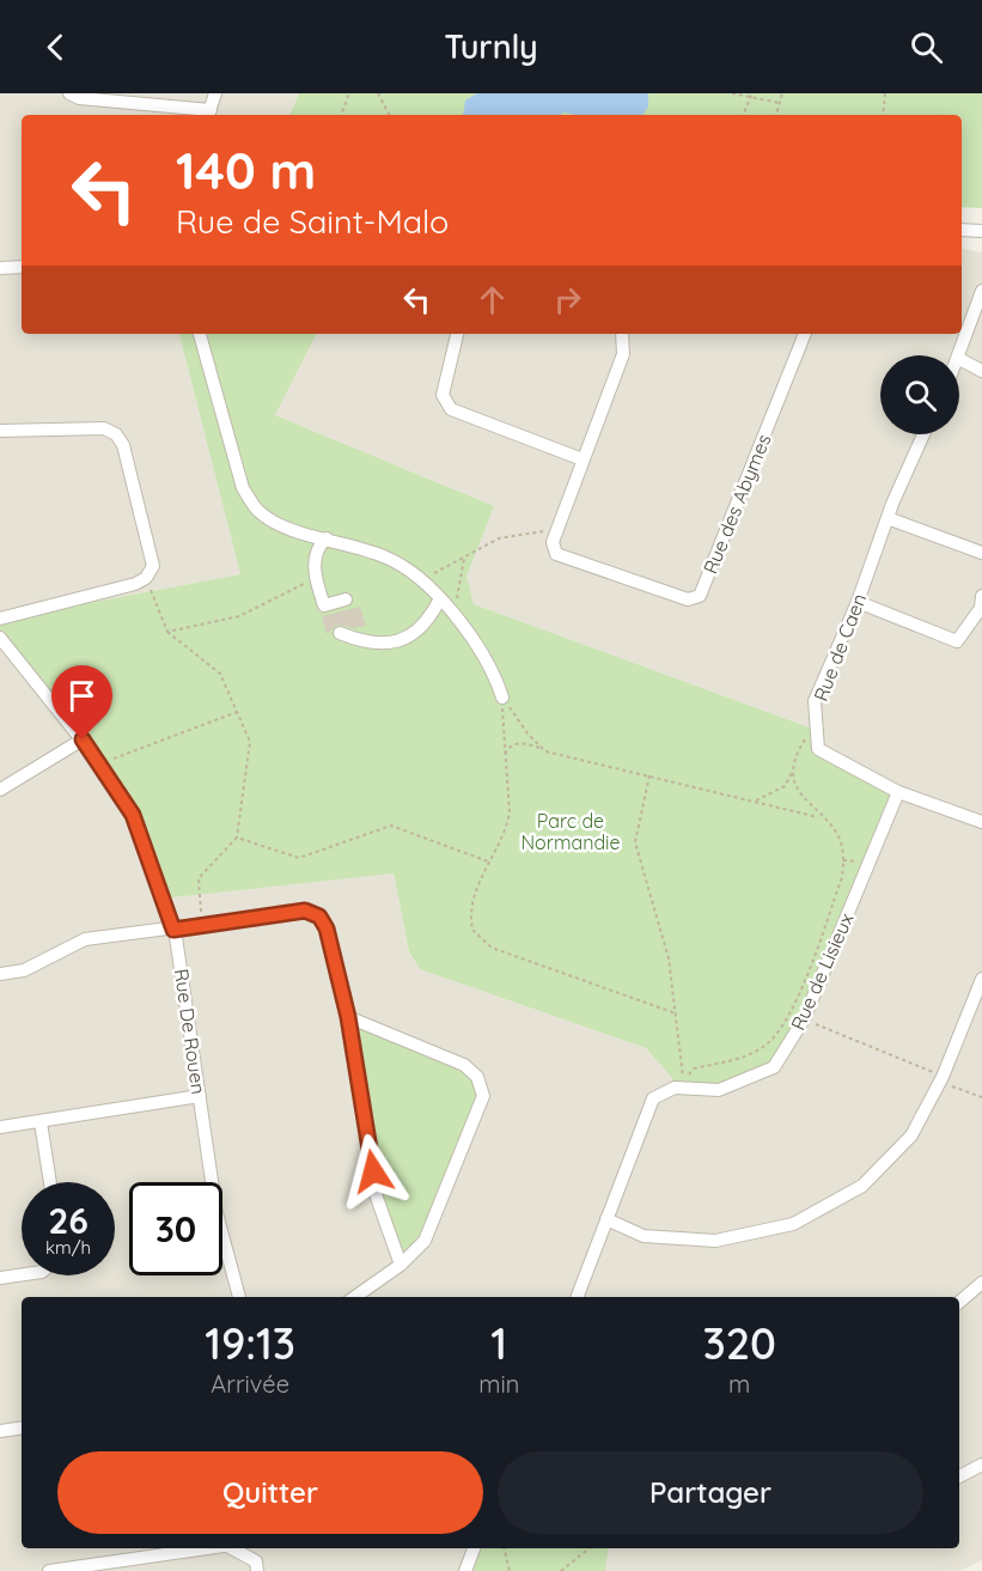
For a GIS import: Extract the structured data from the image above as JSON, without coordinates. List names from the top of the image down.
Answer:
{
  "streets": {
    "street": [
      "Rue des Abymes",
      "Rue de Caen",
      "Rue de Lisieux",
      "Rue De Rouen"
    ]
  },
  "crossings": [
    ["Rue de Caen", "Rue de Lisieux"]
  ],
  "parks": ["Parc de Normandie"],
  "page": {
    "header": "Turnly",
    "turn": ["140 m", "Rue de Saint-Malo"],
    "speed": "26 km/h",
    "limit": "30",
    "eta": [
      "19:13",
      "Arrivée",
      "1",
      "min",
      "320",
      "m"
    ],
    "buttons": ["Quitter", "Partager"]
  }
}
